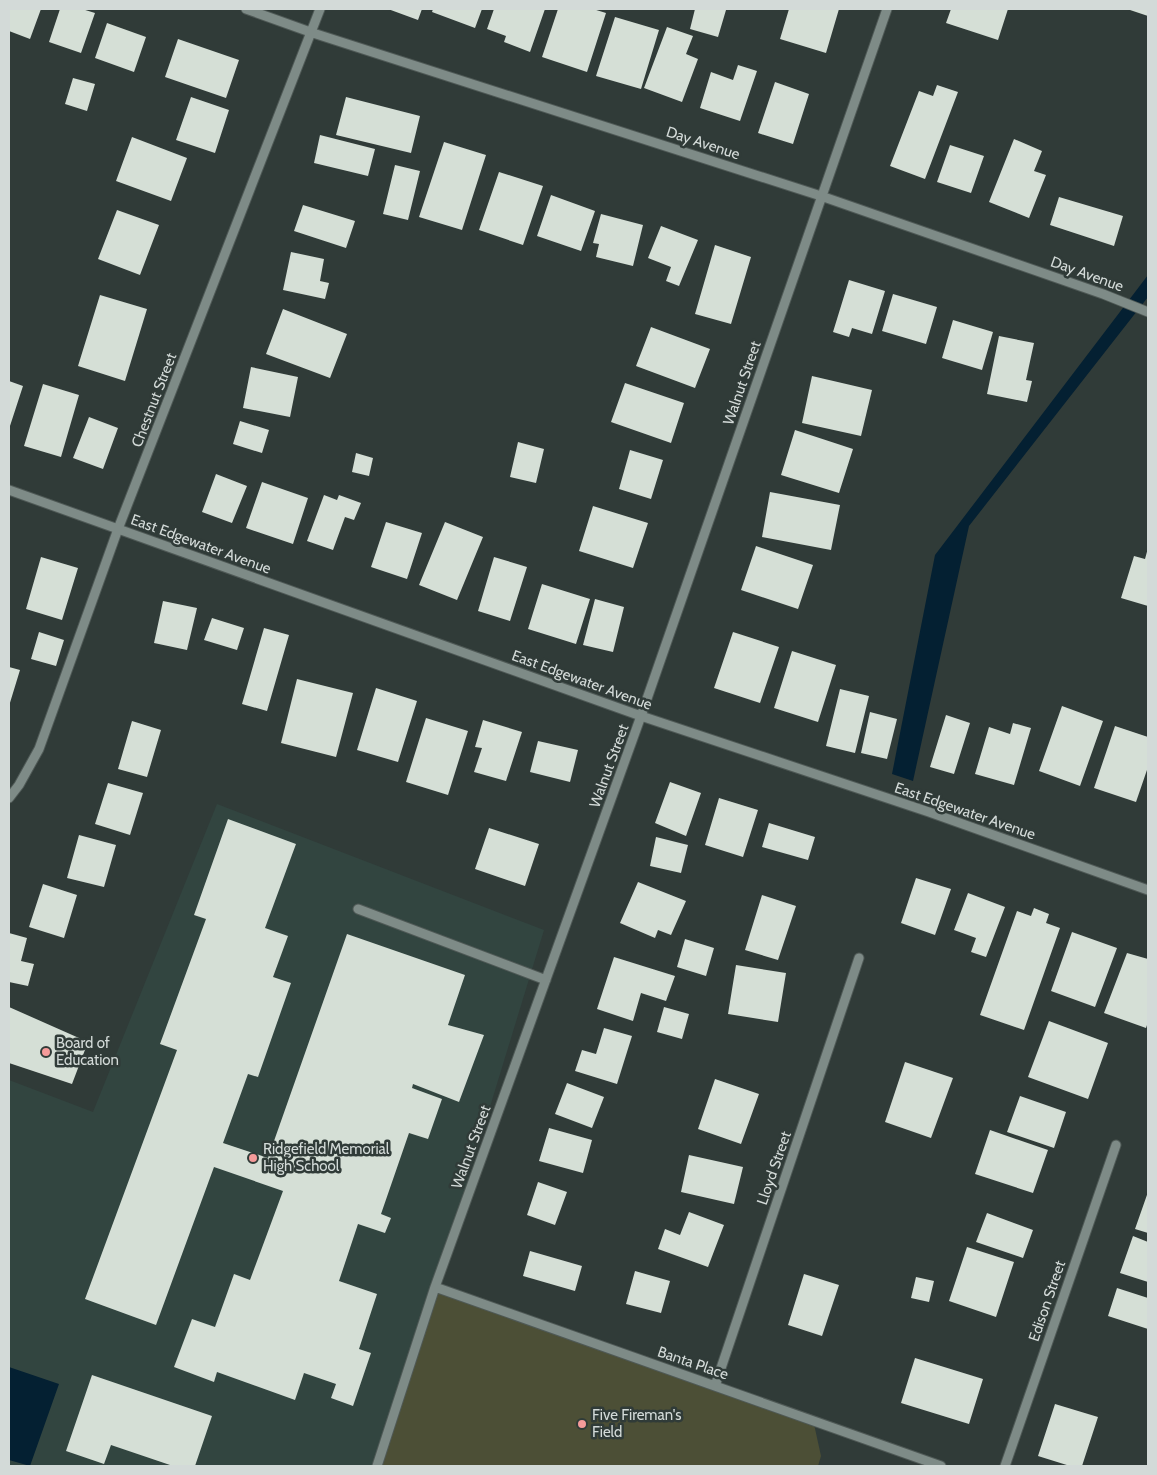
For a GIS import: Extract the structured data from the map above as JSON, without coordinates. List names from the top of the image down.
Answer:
{
  "streets": {
    "street": [
      "Day Avenue",
      "Walnut Street",
      "Chestnut Street",
      "East Edgewater Avenue",
      "Lloyd Street",
      "Edison Street",
      "Banta Place"
    ]
  },
  "crossings": [
    ["Day Avenue", "Walnut Street"],
    ["Day Avenue", "Chestnut Street"],
    ["Walnut Street", "East Edgewater Avenue"],
    ["Walnut Street", "Banta Place"],
    ["Chestnut Street", "East Edgewater Avenue"],
    ["Lloyd Street", "Banta Place"]
  ],
  "places": ["Board of Education", "Ridgefield Memorial High School", "Five Fireman's Field"]
}
